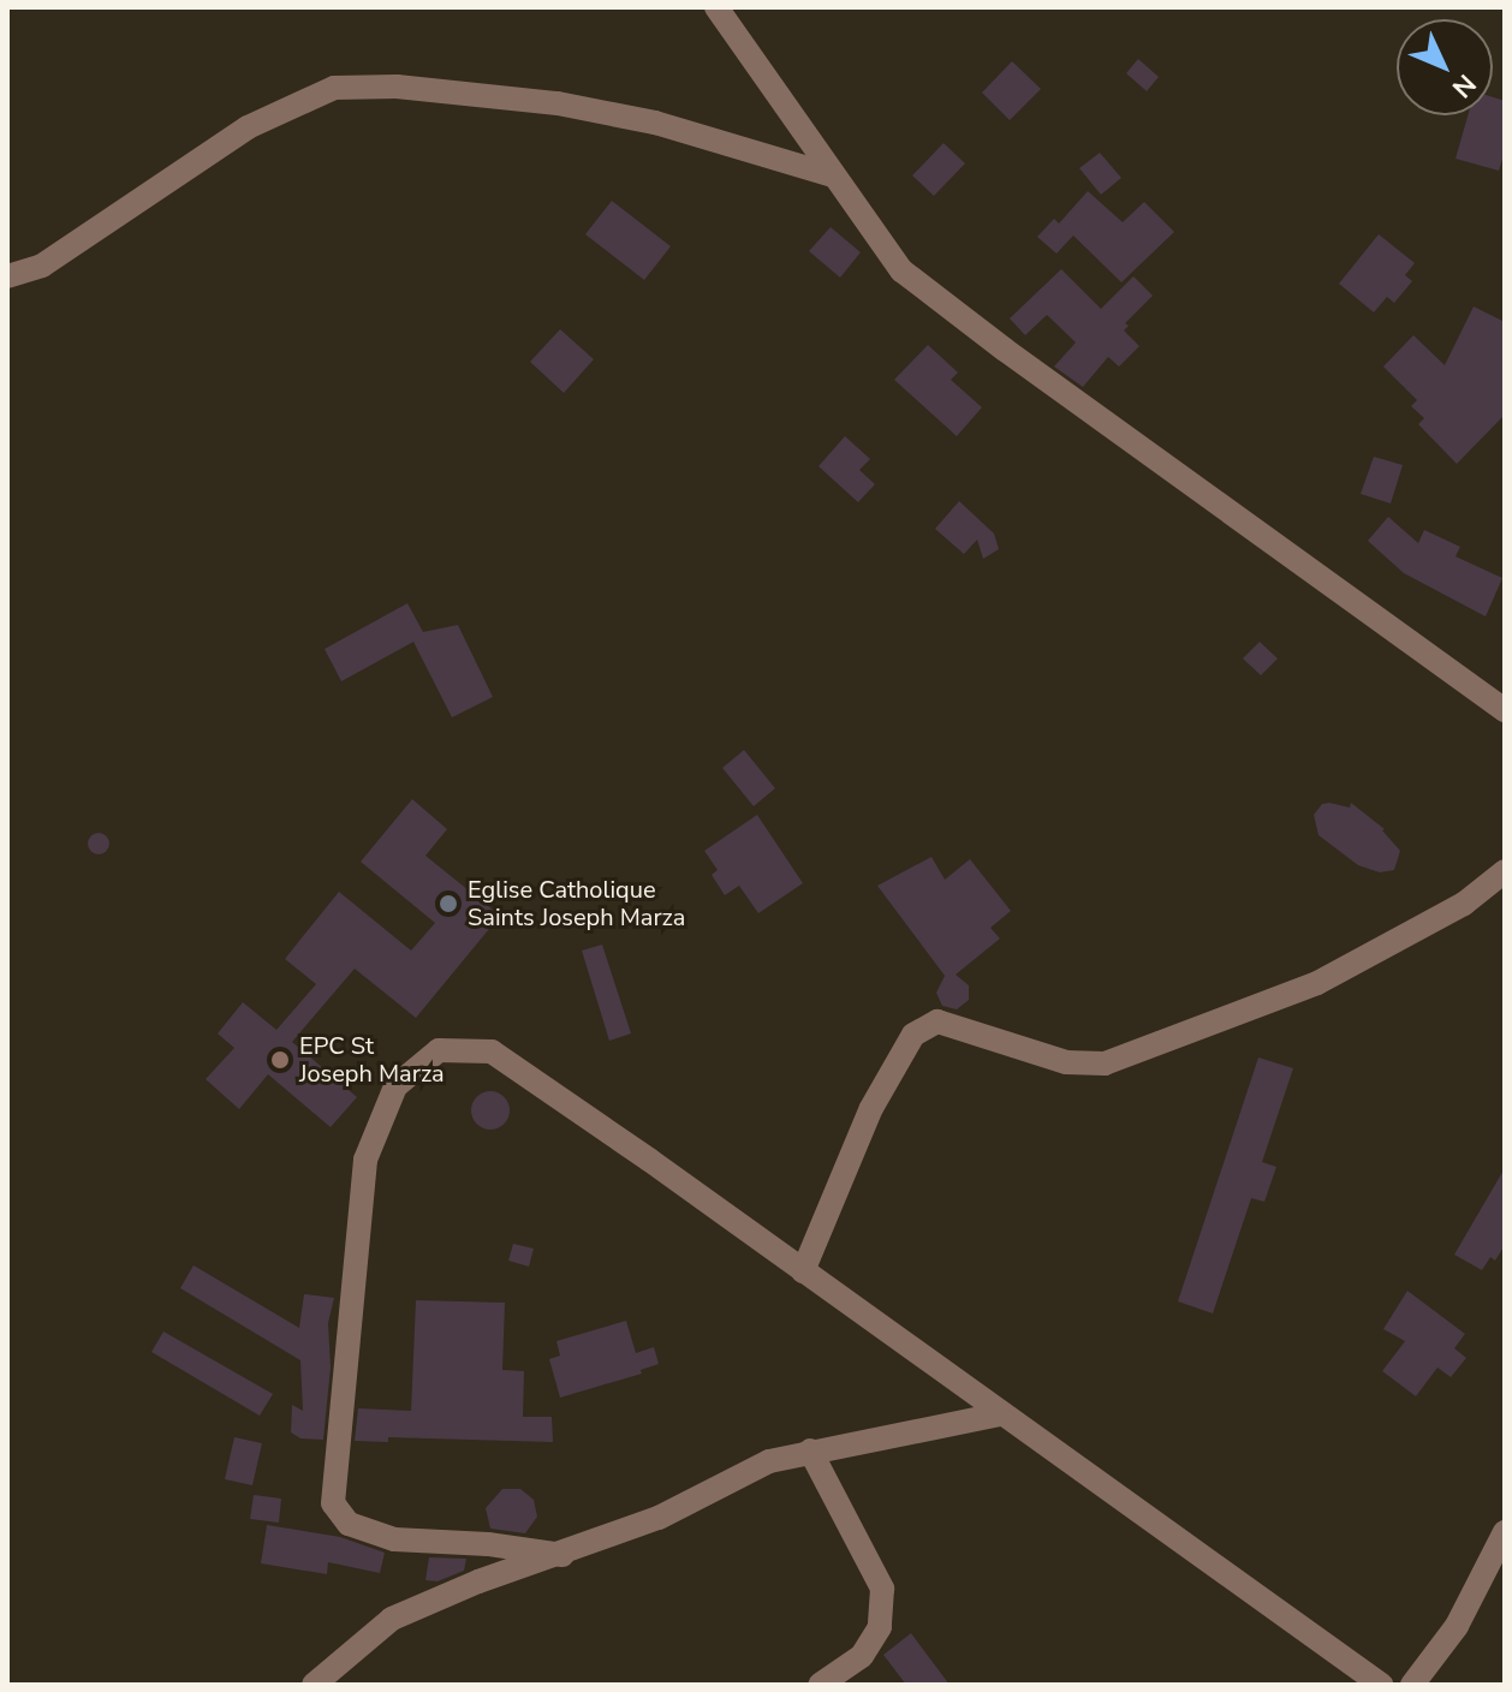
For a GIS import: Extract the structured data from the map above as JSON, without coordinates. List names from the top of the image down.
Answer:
{
  "places": ["Eglise Catholique Saints Joseph Marza", "EPC St Joseph Marza"],
  "north": "bottom right"
}
